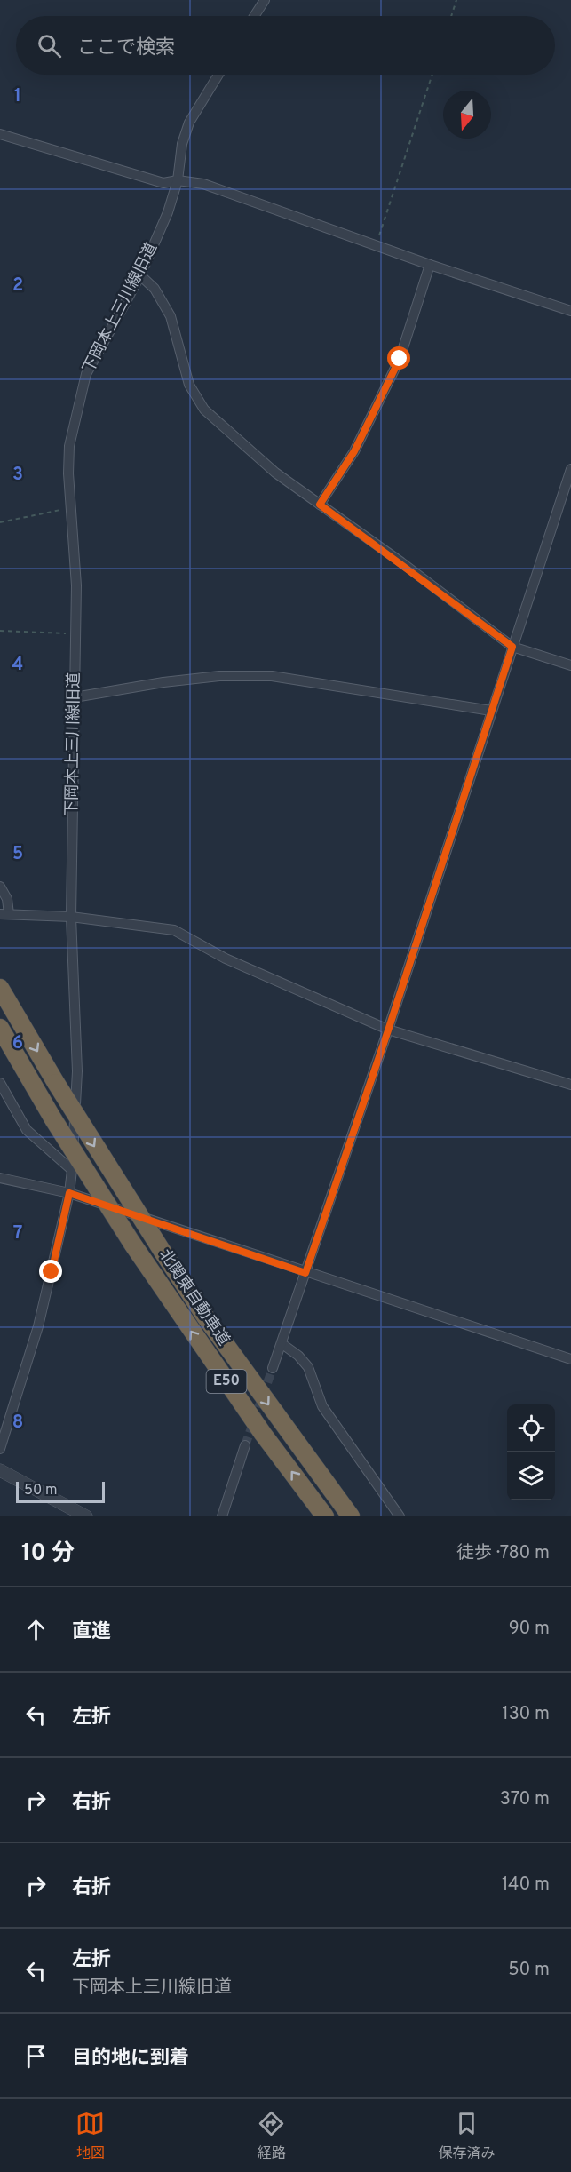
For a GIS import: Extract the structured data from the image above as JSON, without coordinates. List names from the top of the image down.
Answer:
{
  "streets": {
    "highway": ["北関東自動車道", "E50"],
    "street": ["下岡本上三川線旧道"]
  },
  "scale_bar": "50 m",
  "north": "bottom",
  "page": {
    "search": "ここで検索",
    "scale": "50 m",
    "heading": ["10 分", "徒歩 · 780 m"],
    "list": [
      ["直進", "90 m"],
      ["左折", "130 m"],
      ["右折", "370 m"],
      ["右折", "140 m"],
      ["左折", "下岡本上三川線旧道", "50 m"],
      "目的地に到着"
    ],
    "nav": ["地図", "経路", "保存済み"]
  },
  "grid": {
    "rows": [
      "1",
      "2",
      "3",
      "4",
      "5",
      "6",
      "7",
      "8"
    ]
  }
}
